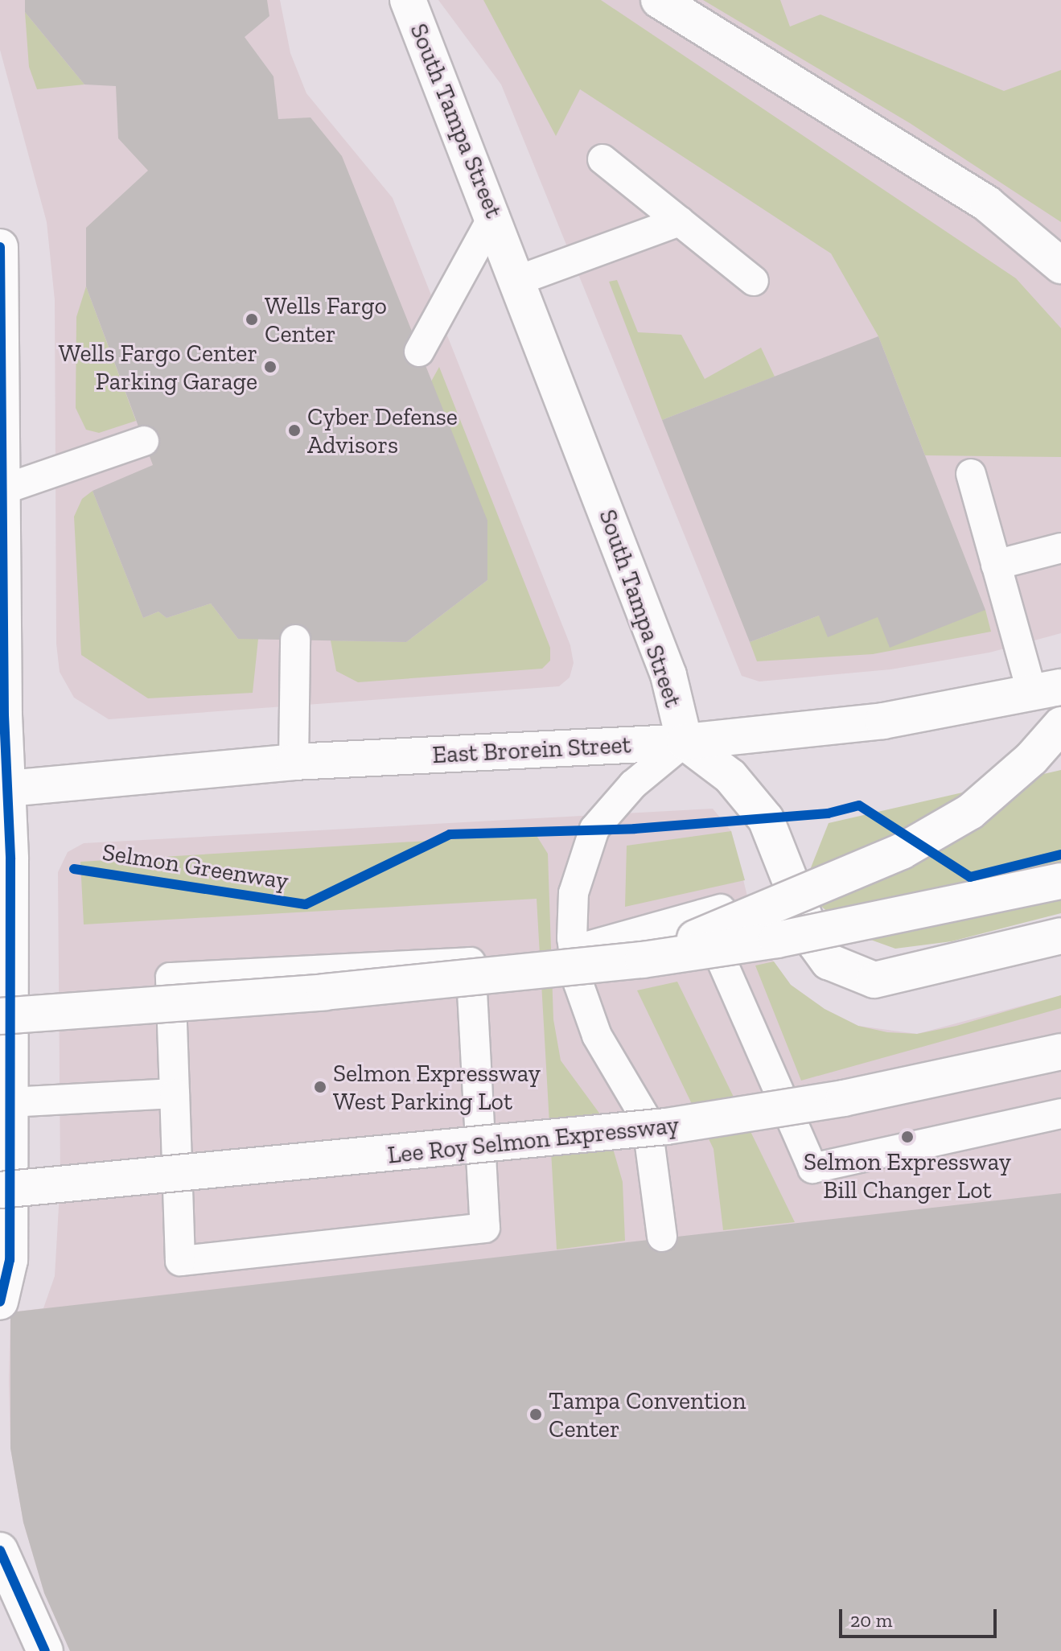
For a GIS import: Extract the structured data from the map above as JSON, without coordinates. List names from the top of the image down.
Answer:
{
  "streets": {
    "main road": ["South Tampa Street", "East Brorein Street", "Lee Roy Selmon Expressway"],
    "cycle path": ["Selmon Greenway"]
  },
  "crossings": [
    ["South Tampa Street", "East Brorein Street"]
  ],
  "places": [
    "Wells Fargo Center",
    "Wells Fargo Center Parking Garage",
    "Cyber Defense Advisors",
    "Selmon Expressway West Parking Lot",
    "Selmon Expressway Bill Changer Lot",
    "Tampa Convention Center"
  ],
  "scale_bar": "20 m"
}
